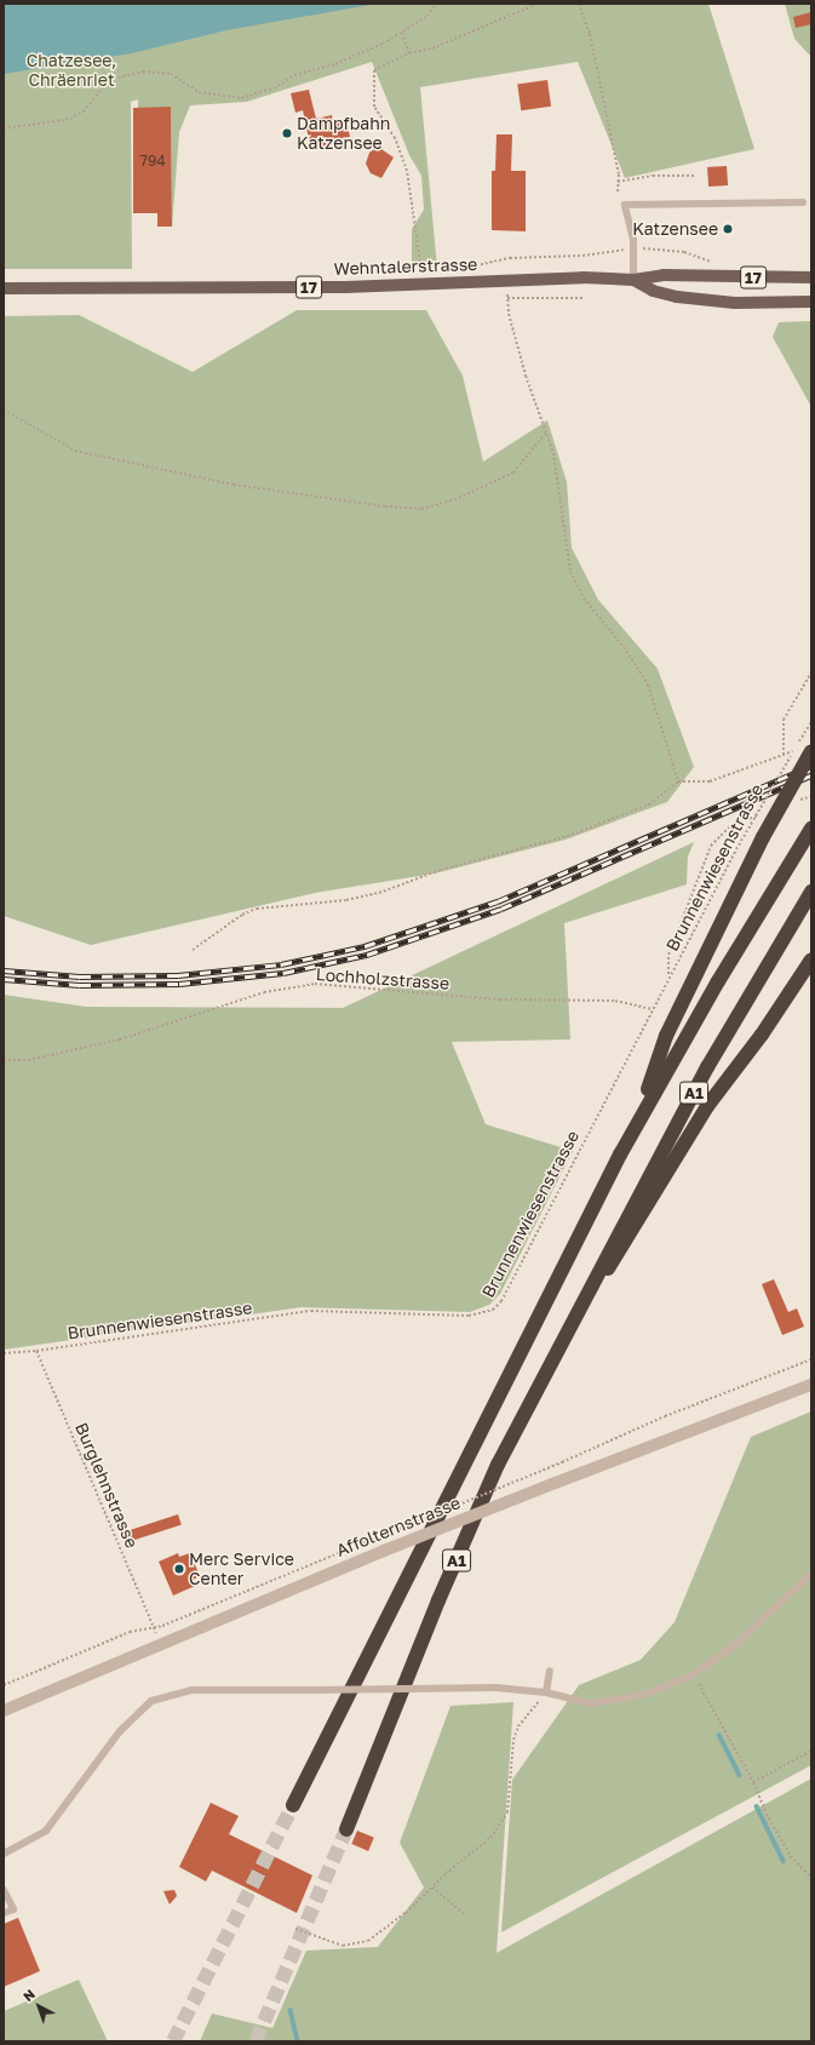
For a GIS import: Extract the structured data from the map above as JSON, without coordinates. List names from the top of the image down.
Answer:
{
  "streets": {
    "highway": ["A1"],
    "main road": ["Wehntalerstrasse", "17"],
    "street": ["Affolternstrasse"],
    "path": ["Brunnenwiesenstrasse", "Lochholzstrasse", "Burglehnstrasse"]
  },
  "crossings": [
    ["Brunnenwiesenstrasse", "Lochholzstrasse"],
    ["Brunnenwiesenstrasse", "Burglehnstrasse"]
  ],
  "parks": ["Chatzesee, Chräenriet"],
  "places": ["Dampfbahn Katzensee", "Katzensee", "Merc Service Center"],
  "house_numbers": ["794"],
  "north": "top left"
}
